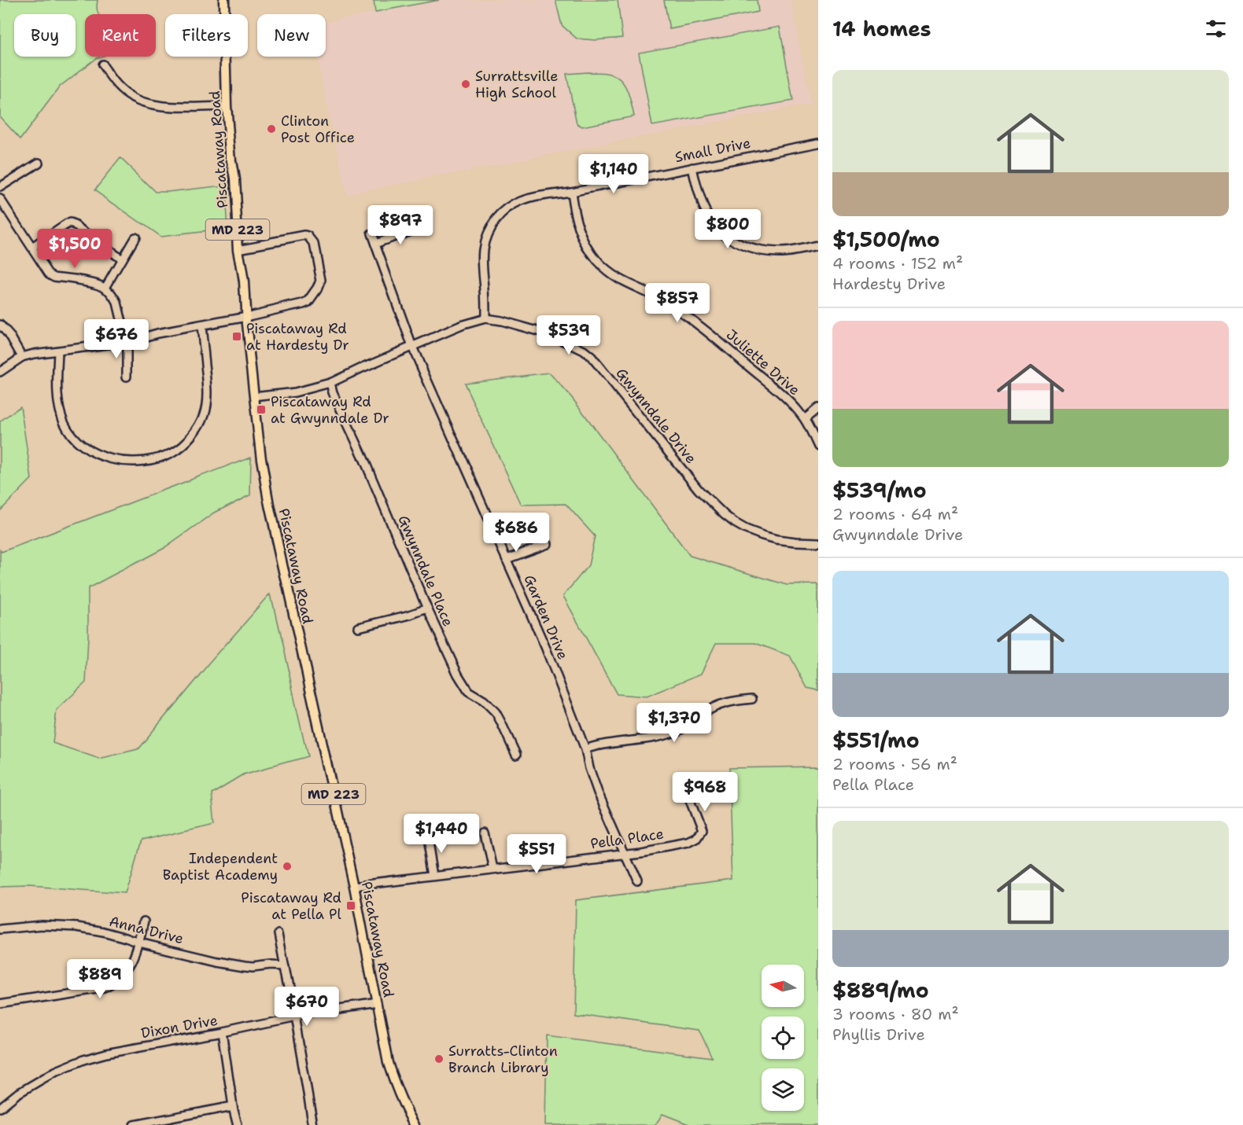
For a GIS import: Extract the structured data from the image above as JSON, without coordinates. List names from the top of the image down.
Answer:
{
  "streets": {
    "main road": ["Piscataway Road", "MD 223"],
    "street": [
      "Small Drive",
      "Juliette Drive",
      "Gwynndale Drive",
      "Gwynndale Place",
      "Garden Drive",
      "Pella Place",
      "Anna Drive",
      "Dixon Drive"
    ]
  },
  "crossings": [
    ["Piscataway Road", "Gwynndale Drive"],
    ["Piscataway Road", "Pella Place"],
    ["Piscataway Road", "Dixon Drive"],
    ["Small Drive", "Juliette Drive"],
    ["Small Drive", "Gwynndale Drive"],
    ["Gwynndale Drive", "Gwynndale Place"],
    ["Gwynndale Drive", "Garden Drive"],
    ["Garden Drive", "Pella Place"]
  ],
  "places": {
    "other": [
      "Surrattsville High School",
      "Clinton Post Office",
      "Independent Baptist Academy",
      "Surratts-Clinton Branch Library"
    ],
    "transit": ["Piscataway Rd at Hardesty Dr", "Piscataway Rd at Gwynndale Dr", "Piscataway Rd at Pella Pl"]
  },
  "north": "left",
  "page": {
    "heading": "14 homes",
    "chip": [
      "Buy",
      "Rent",
      "Filters",
      "New"
    ],
    "list": [
      {
        "name": "$1,500/mo",
        "note": "4 rooms · 152 m² · Hardesty Drive"
      },
      {
        "name": "$539/mo",
        "note": "2 rooms · 64 m² · Gwynndale Drive"
      },
      {
        "name": "$551/mo",
        "note": "2 rooms · 56 m² · Pella Place"
      },
      {
        "name": "$889/mo",
        "note": "3 rooms · 80 m² · Phyllis Drive"
      }
    ],
    "price": [
      "$1,140",
      "$897",
      "$800",
      "$1,500",
      "$857",
      "$539",
      "$676",
      "$686",
      "$1,370",
      "$968",
      "$1,440",
      "$551",
      "$889",
      "$670"
    ]
  }
}
